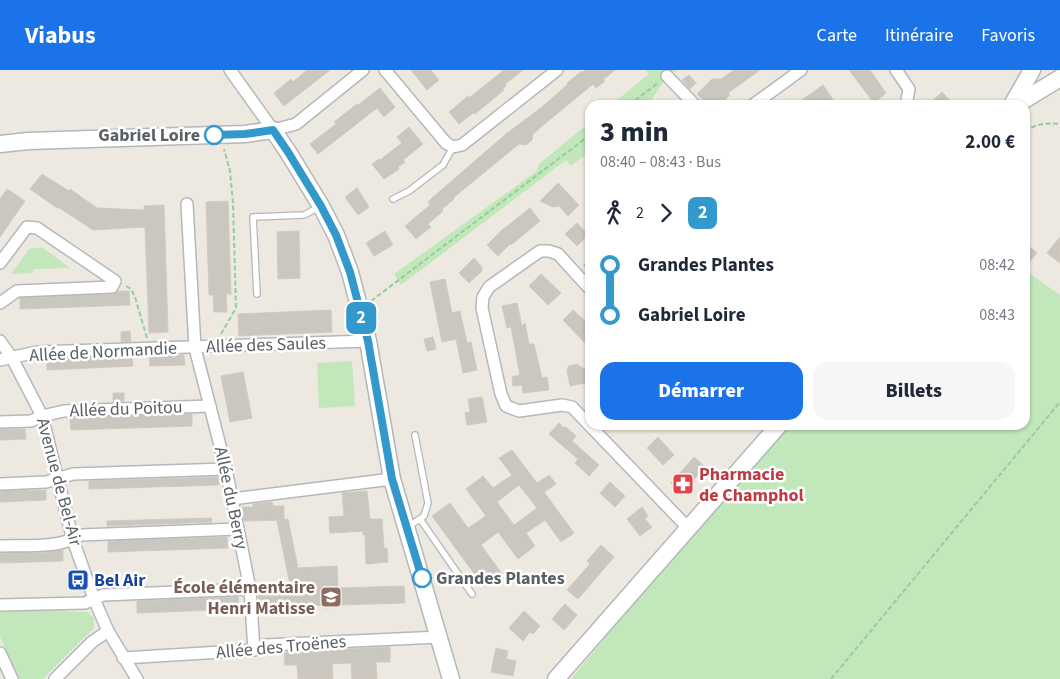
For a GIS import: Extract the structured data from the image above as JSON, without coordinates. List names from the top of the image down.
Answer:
{
  "streets": {
    "street": [
      "Allée des Saules",
      "Allée de Normandie",
      "Allée du Poitou",
      "Avenue de Bel-Air",
      "Allée du Berry",
      "Allée des Troënes"
    ]
  },
  "crossings": [
    ["Allée des Saules", "Allée de Normandie"],
    ["Allée des Saules", "Allée du Berry"],
    ["Allée de Normandie", "Avenue de Bel-Air"],
    ["Allée de Normandie", "Allée du Berry"],
    ["Allée du Poitou", "Avenue de Bel-Air"],
    ["Allée du Poitou", "Allée du Berry"],
    ["Avenue de Bel-Air", "Allée des Troënes"],
    ["Allée du Berry", "Allée des Troënes"]
  ],
  "places": {
    "other": ["Gabriel Loire", "Grandes Plantes"],
    "pharmacy": ["Pharmacie de Champhol"],
    "bus stop": ["Bel Air"],
    "school or university": ["École élémentaire Henri Matisse"]
  },
  "lines": ["bus line 2"],
  "page": {
    "header": "Viabus",
    "nav": ["Carte", "Itinéraire", "Favoris"],
    "on_map": "2",
    "heading": ["3 min", "08:40 – 08:43 · Bus", "2.00 €"],
    "legs": ["2", "2"],
    "list": [
      {
        "name": "Grandes Plantes",
        "value": "08:42"
      },
      {
        "name": "Gabriel Loire",
        "value": "08:43"
      }
    ],
    "buttons": ["Démarrer", "Billets"]
  }
}
